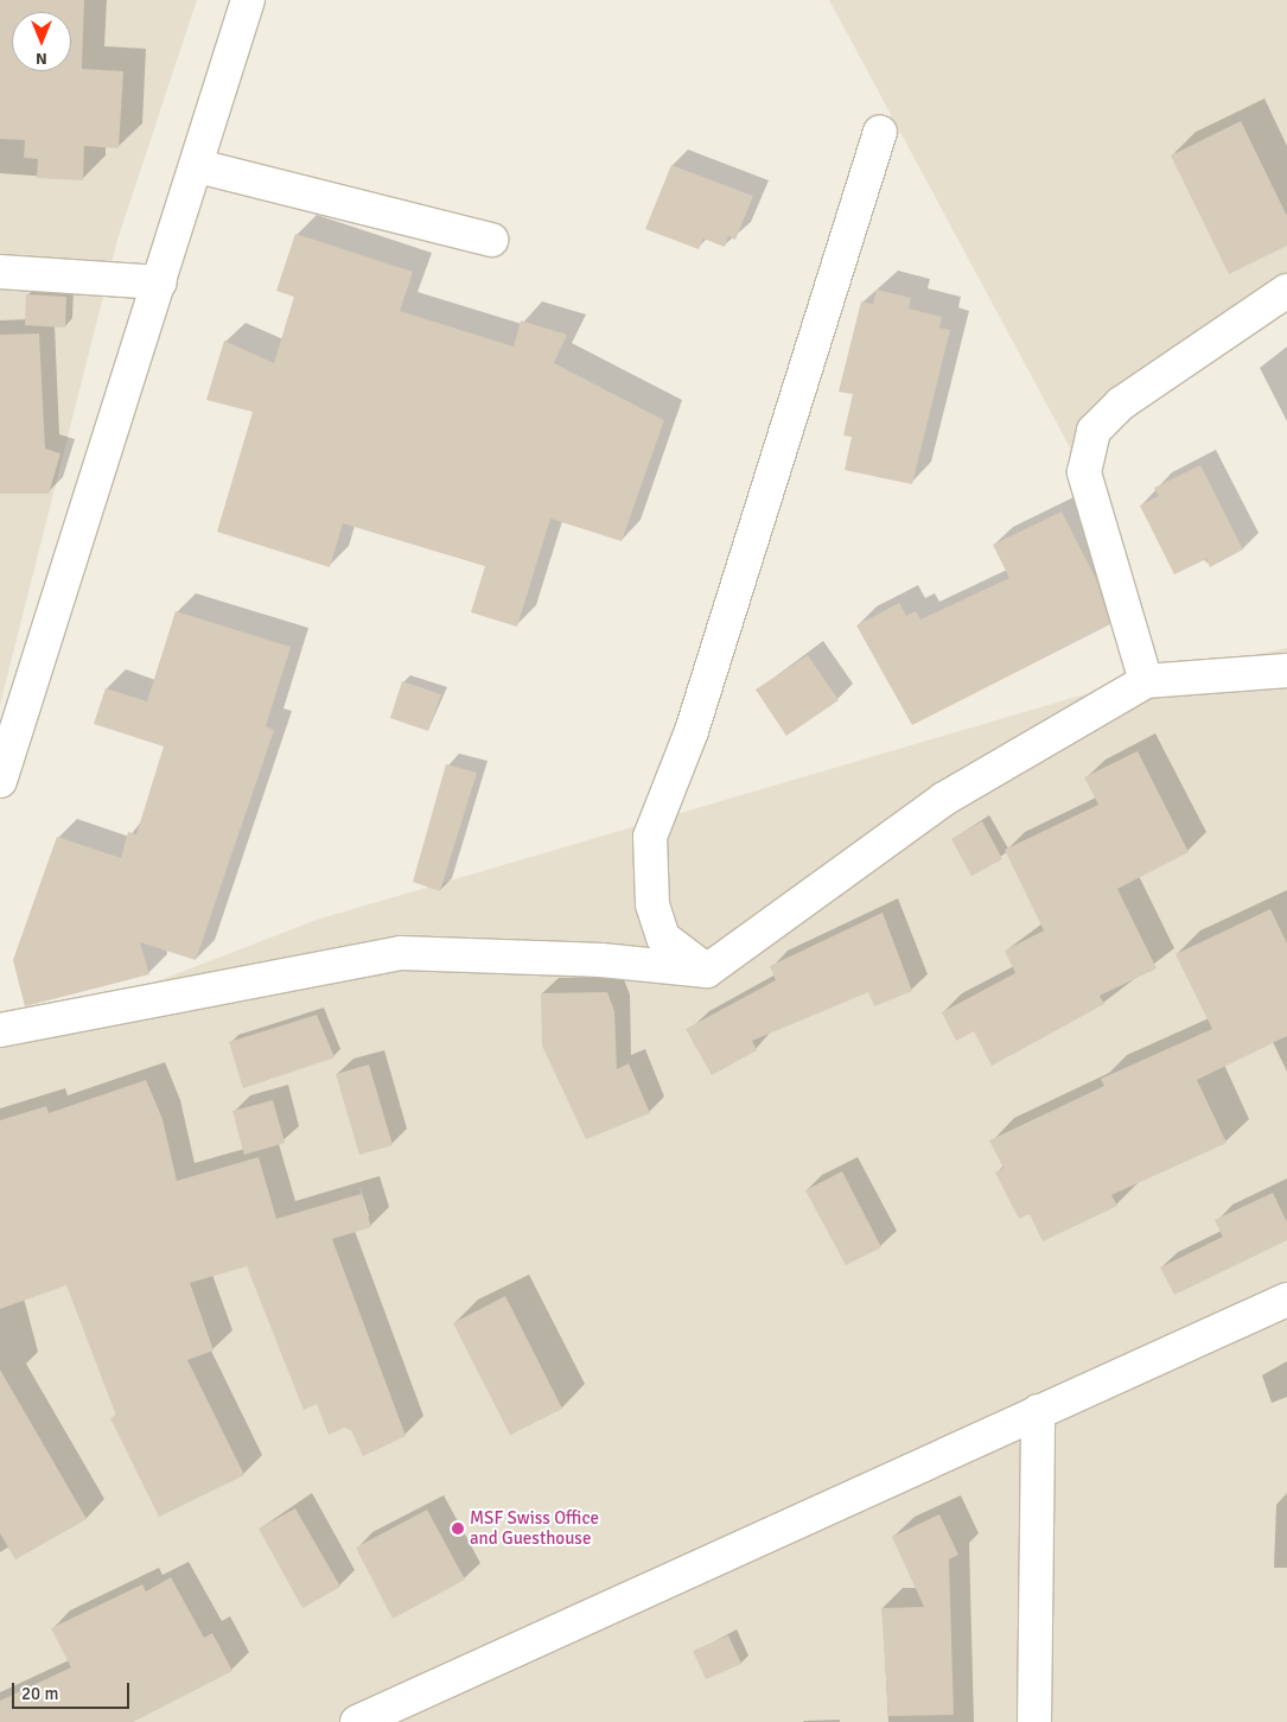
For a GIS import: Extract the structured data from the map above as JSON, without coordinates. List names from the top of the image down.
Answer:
{
  "places": ["MSF Swiss Office and Guesthouse"],
  "scale_bar": "20 m",
  "north": "bottom"
}
